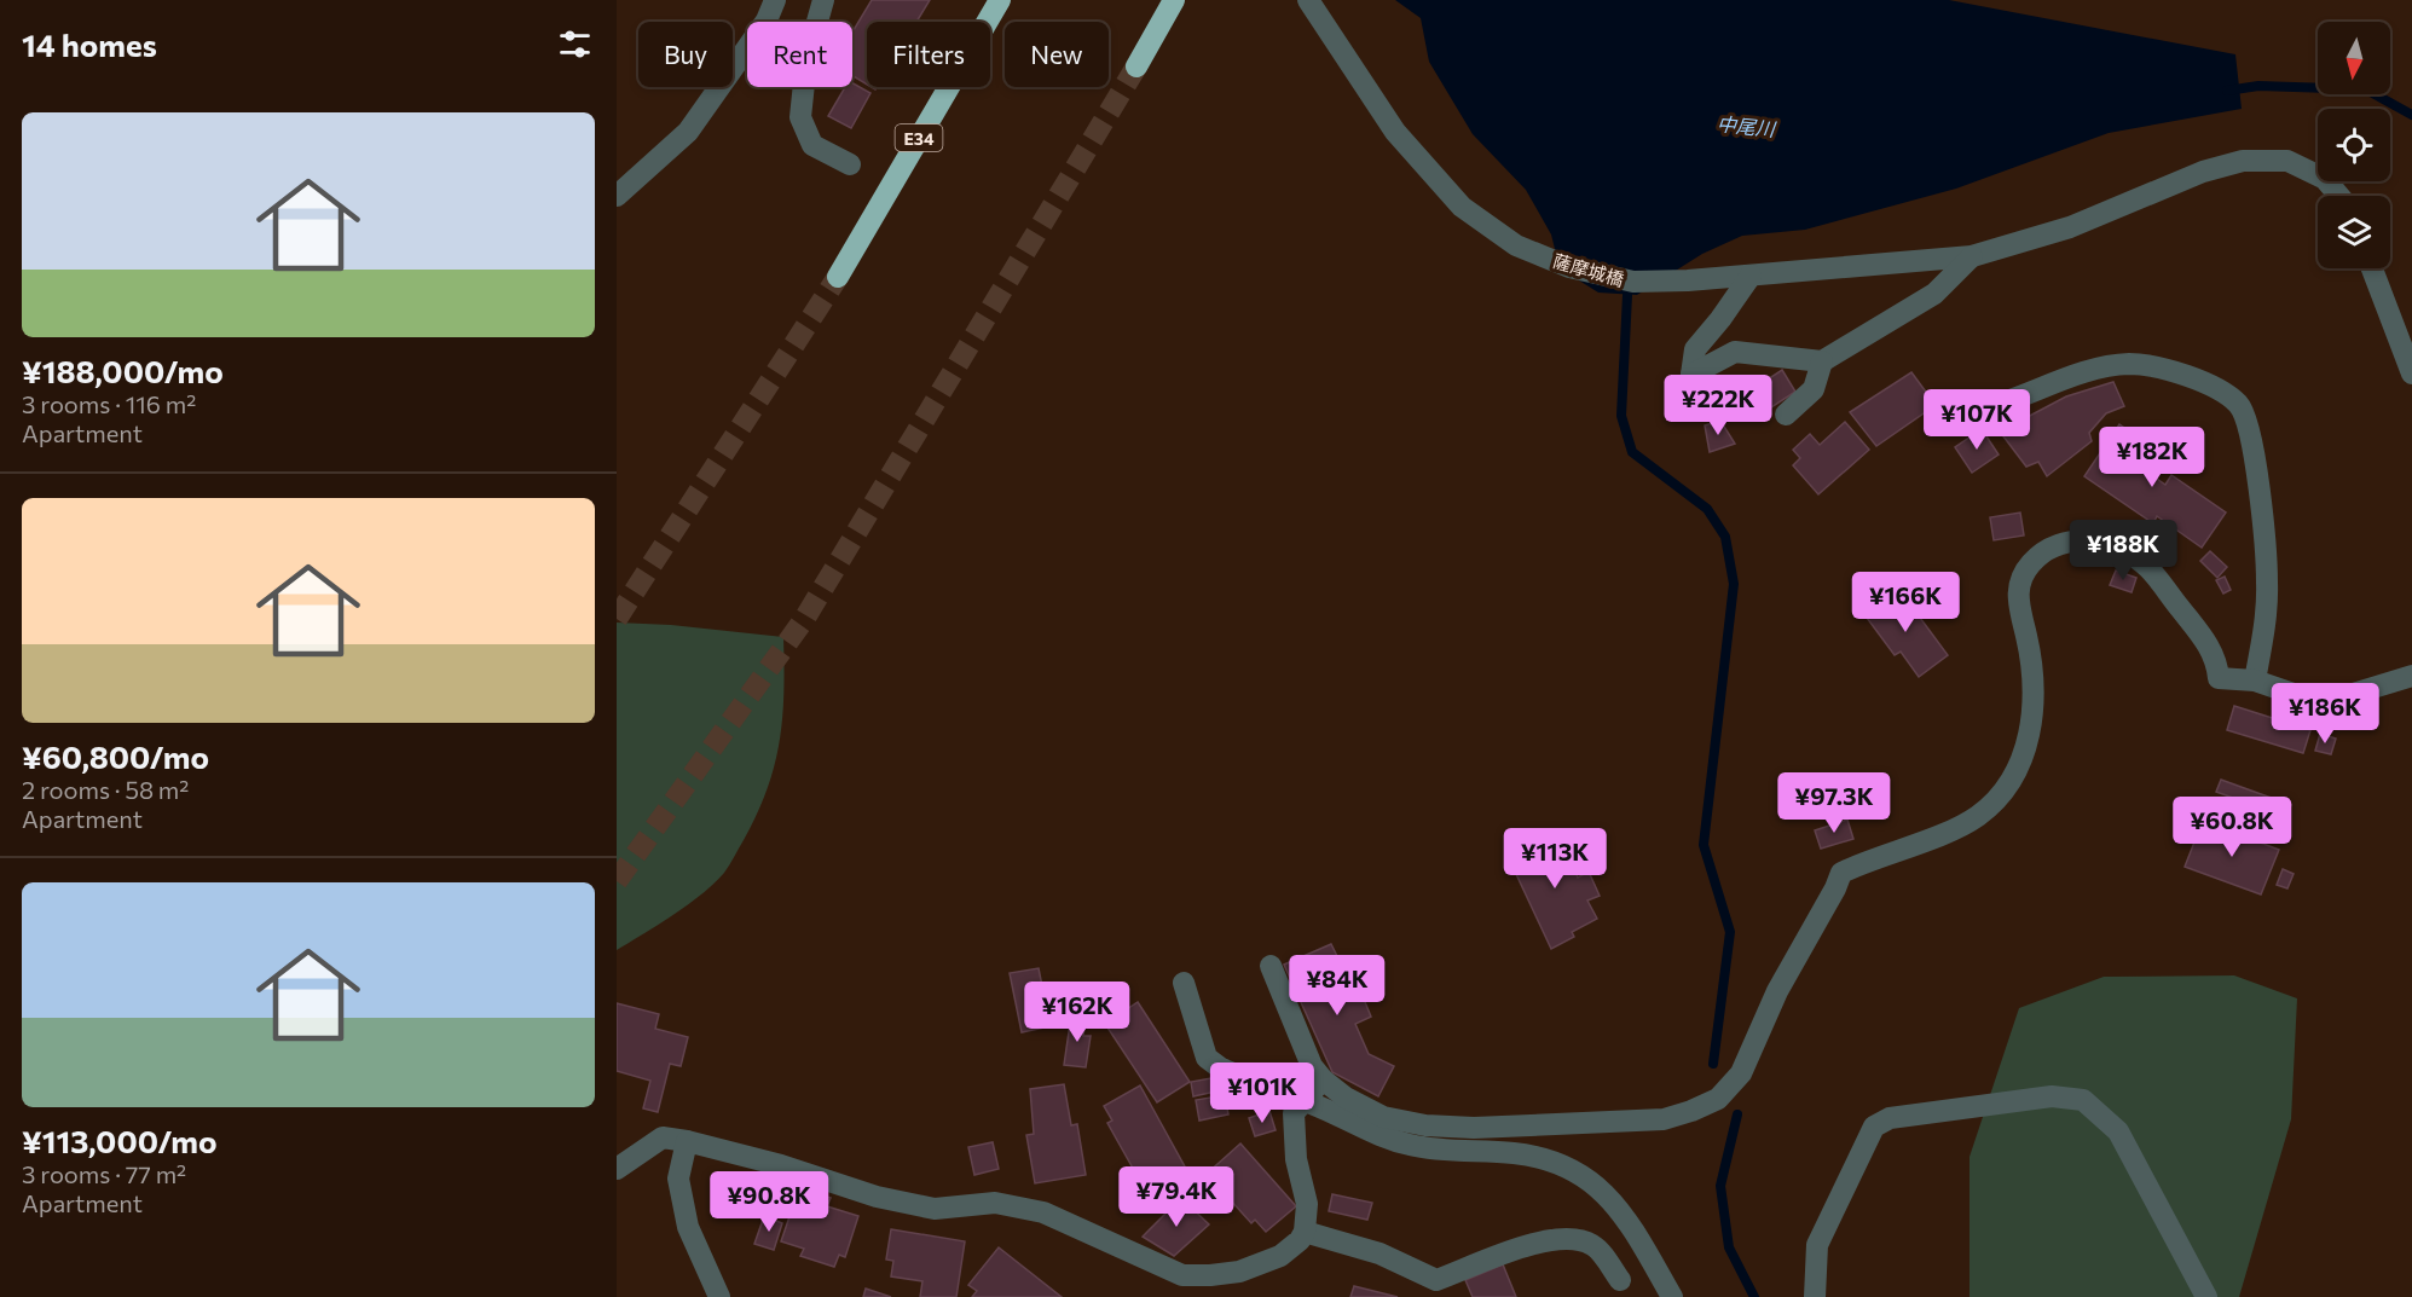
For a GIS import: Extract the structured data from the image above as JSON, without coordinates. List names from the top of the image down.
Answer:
{
  "streets": {
    "highway": ["E34"],
    "street": ["薩摩城橋"]
  },
  "water": ["中尾川"],
  "north": "bottom",
  "page": {
    "heading": "14 homes",
    "chip": [
      "Buy",
      "Rent",
      "Filters",
      "New"
    ],
    "list": [
      {
        "name": "¥188,000/mo",
        "note": "3 rooms · 116 m² · Apartment"
      },
      {
        "name": "¥60,800/mo",
        "note": "2 rooms · 58 m² · Apartment"
      },
      {
        "name": "¥113,000/mo",
        "note": "3 rooms · 77 m² · Apartment"
      }
    ],
    "price": [
      "¥222K",
      "¥107K",
      "¥182K",
      "¥188K",
      "¥166K",
      "¥186K",
      "¥97.3K",
      "¥60.8K",
      "¥113K",
      "¥84K",
      "¥162K",
      "¥101K",
      "¥79.4K",
      "¥90.8K"
    ]
  }
}
